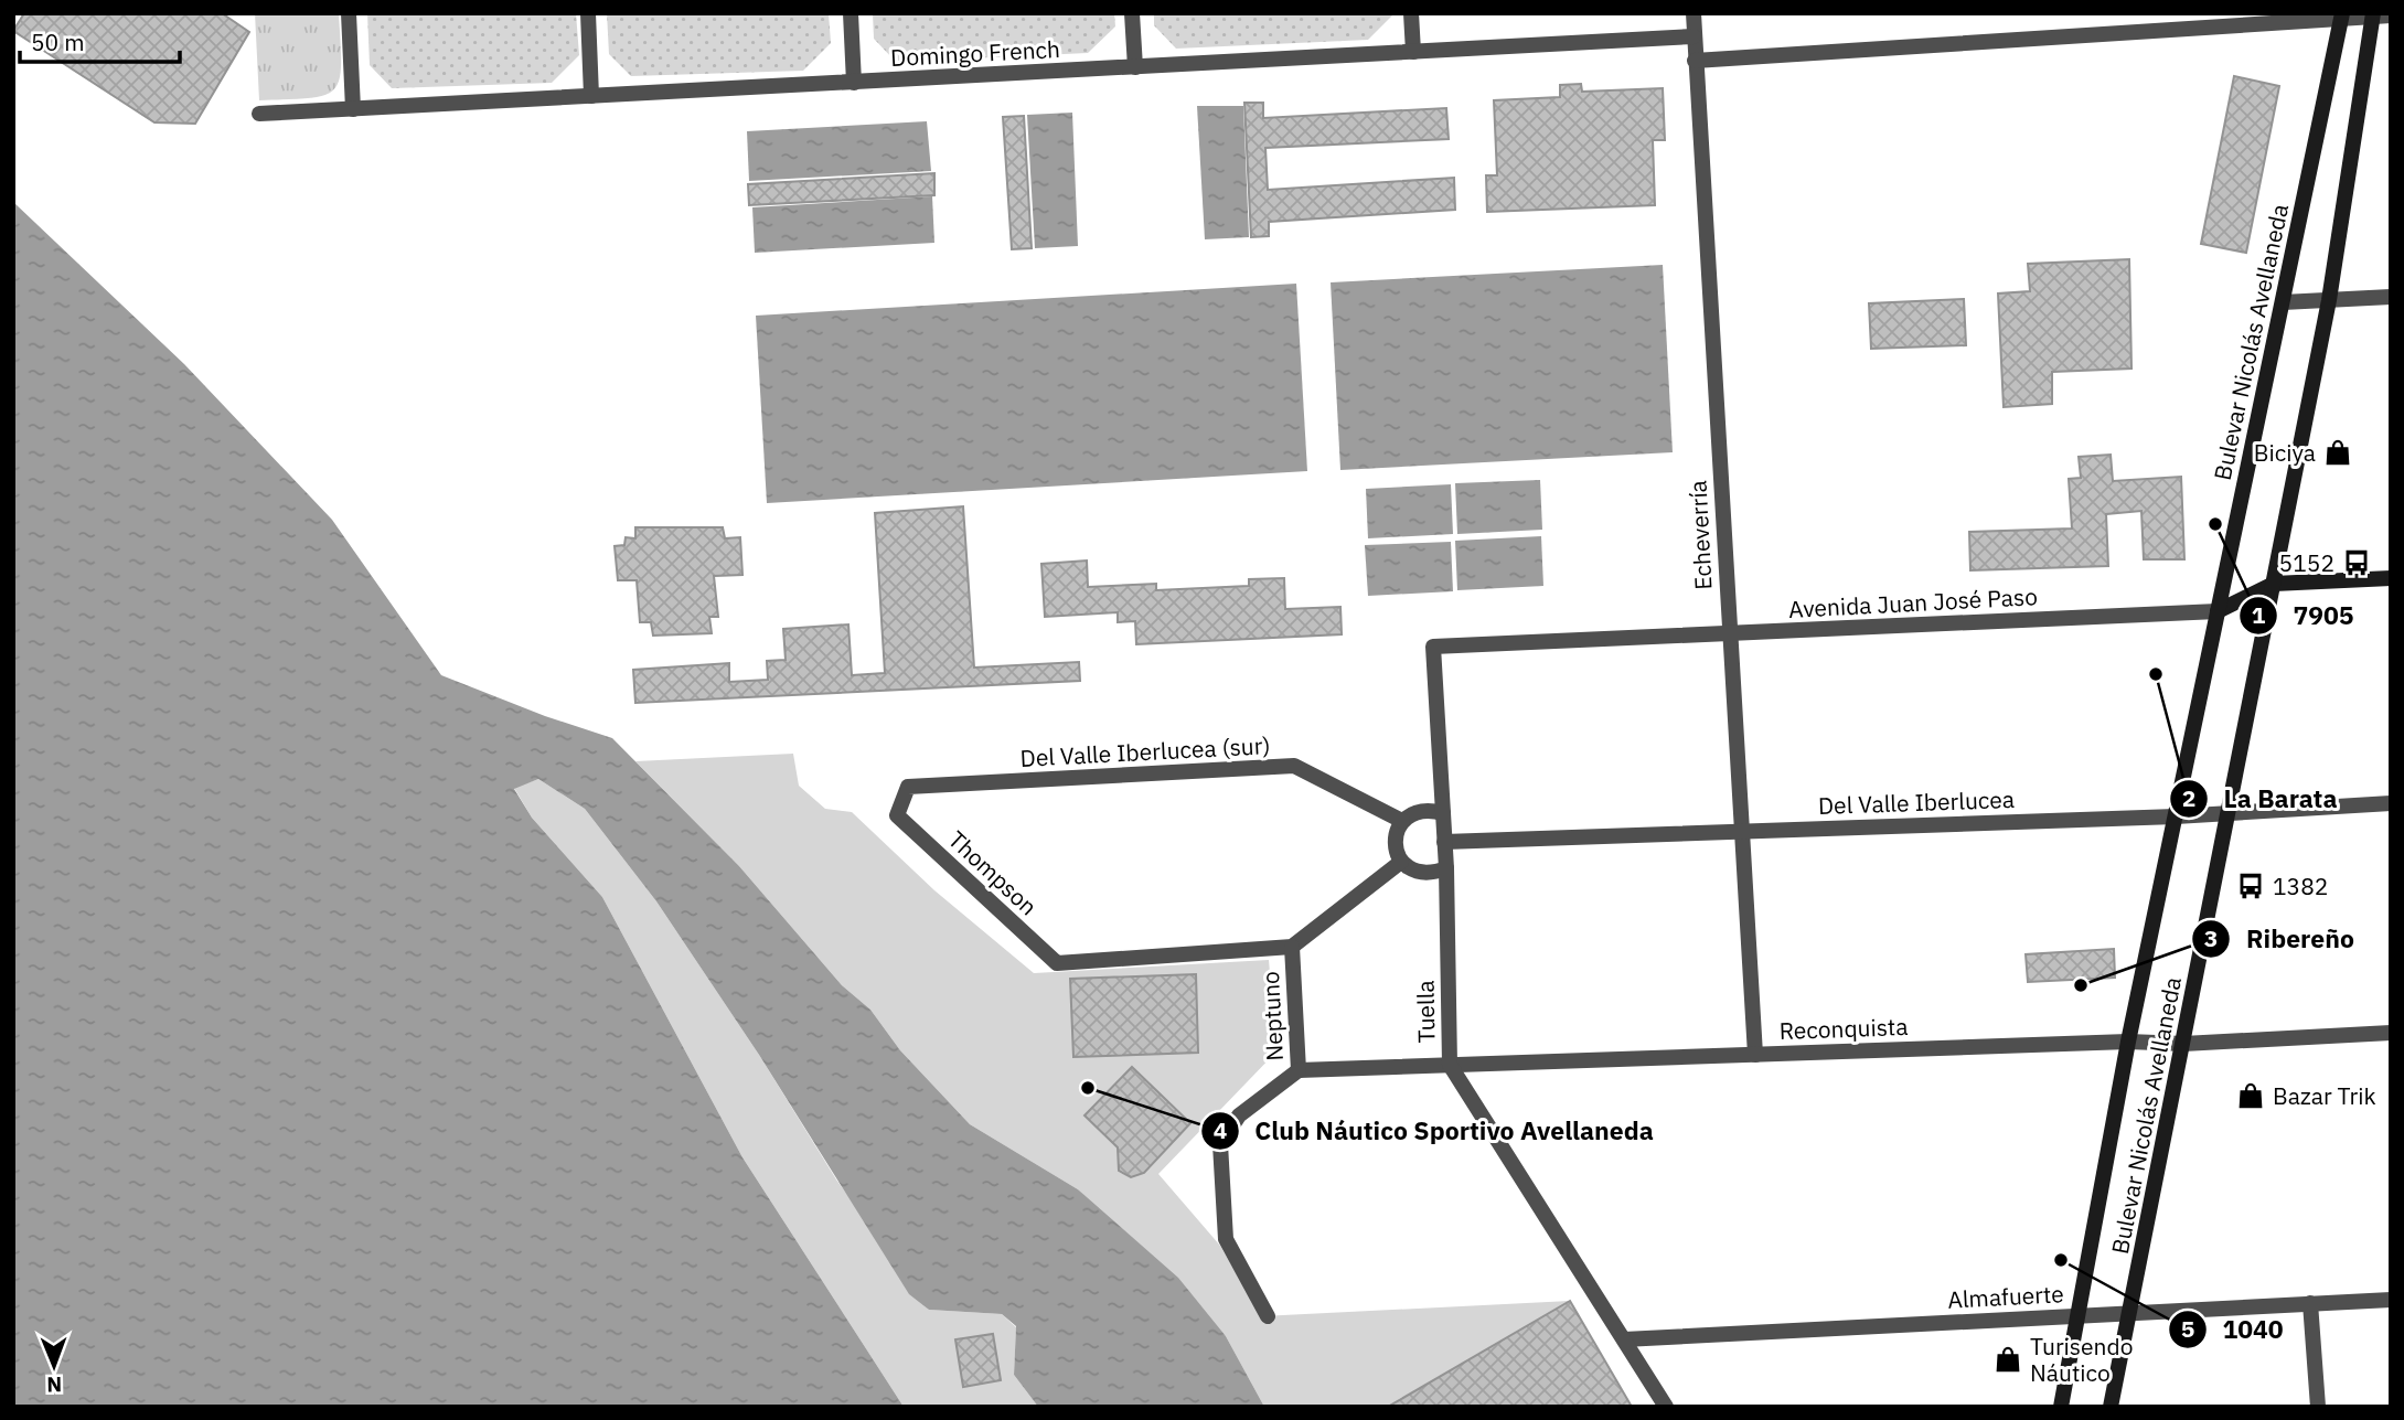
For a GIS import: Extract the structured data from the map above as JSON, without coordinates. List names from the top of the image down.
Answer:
{
  "streets": {
    "main road": ["Bulevar Nicolás Avellaneda", "Avenida Juan José Paso"],
    "street": [
      "Domingo French",
      "Echeverría",
      "Del Valle Iberlucea (sur)",
      "Del Valle Iberlucea",
      "Thompson",
      "Tuella",
      "Neptuno",
      "Reconquista",
      "Almafuerte"
    ]
  },
  "crossings": [
    ["Domingo French", "Echeverría"],
    ["Bulevar Nicolás Avellaneda", "Avenida Juan José Paso"],
    ["Bulevar Nicolás Avellaneda", "Del Valle Iberlucea"],
    ["Bulevar Nicolás Avellaneda", "Reconquista"],
    ["Bulevar Nicolás Avellaneda", "Almafuerte"],
    ["Echeverría", "Avenida Juan José Paso"],
    ["Echeverría", "Del Valle Iberlucea"],
    ["Echeverría", "Reconquista"],
    ["Avenida Juan José Paso", "Tuella"],
    ["Del Valle Iberlucea (sur)", "Del Valle Iberlucea"],
    ["Del Valle Iberlucea (sur)", "Thompson"],
    ["Del Valle Iberlucea (sur)", "Tuella"],
    ["Del Valle Iberlucea", "Tuella"],
    ["Thompson", "Neptuno"],
    ["Tuella", "Reconquista"],
    ["Tuella", "Almafuerte"],
    ["Neptuno", "Reconquista"]
  ],
  "places": {
    "shop": ["Biciya", "Bazar Trik", "Turisendo Náutico"],
    "other": [
      "7905",
      "La Barata",
      "Ribereño",
      "Club Náutico Sportivo Avellaneda",
      "1040"
    ],
    "bus stop": ["5152", "1382"]
  },
  "scale_bar": "50 m",
  "north": "bottom"
}
